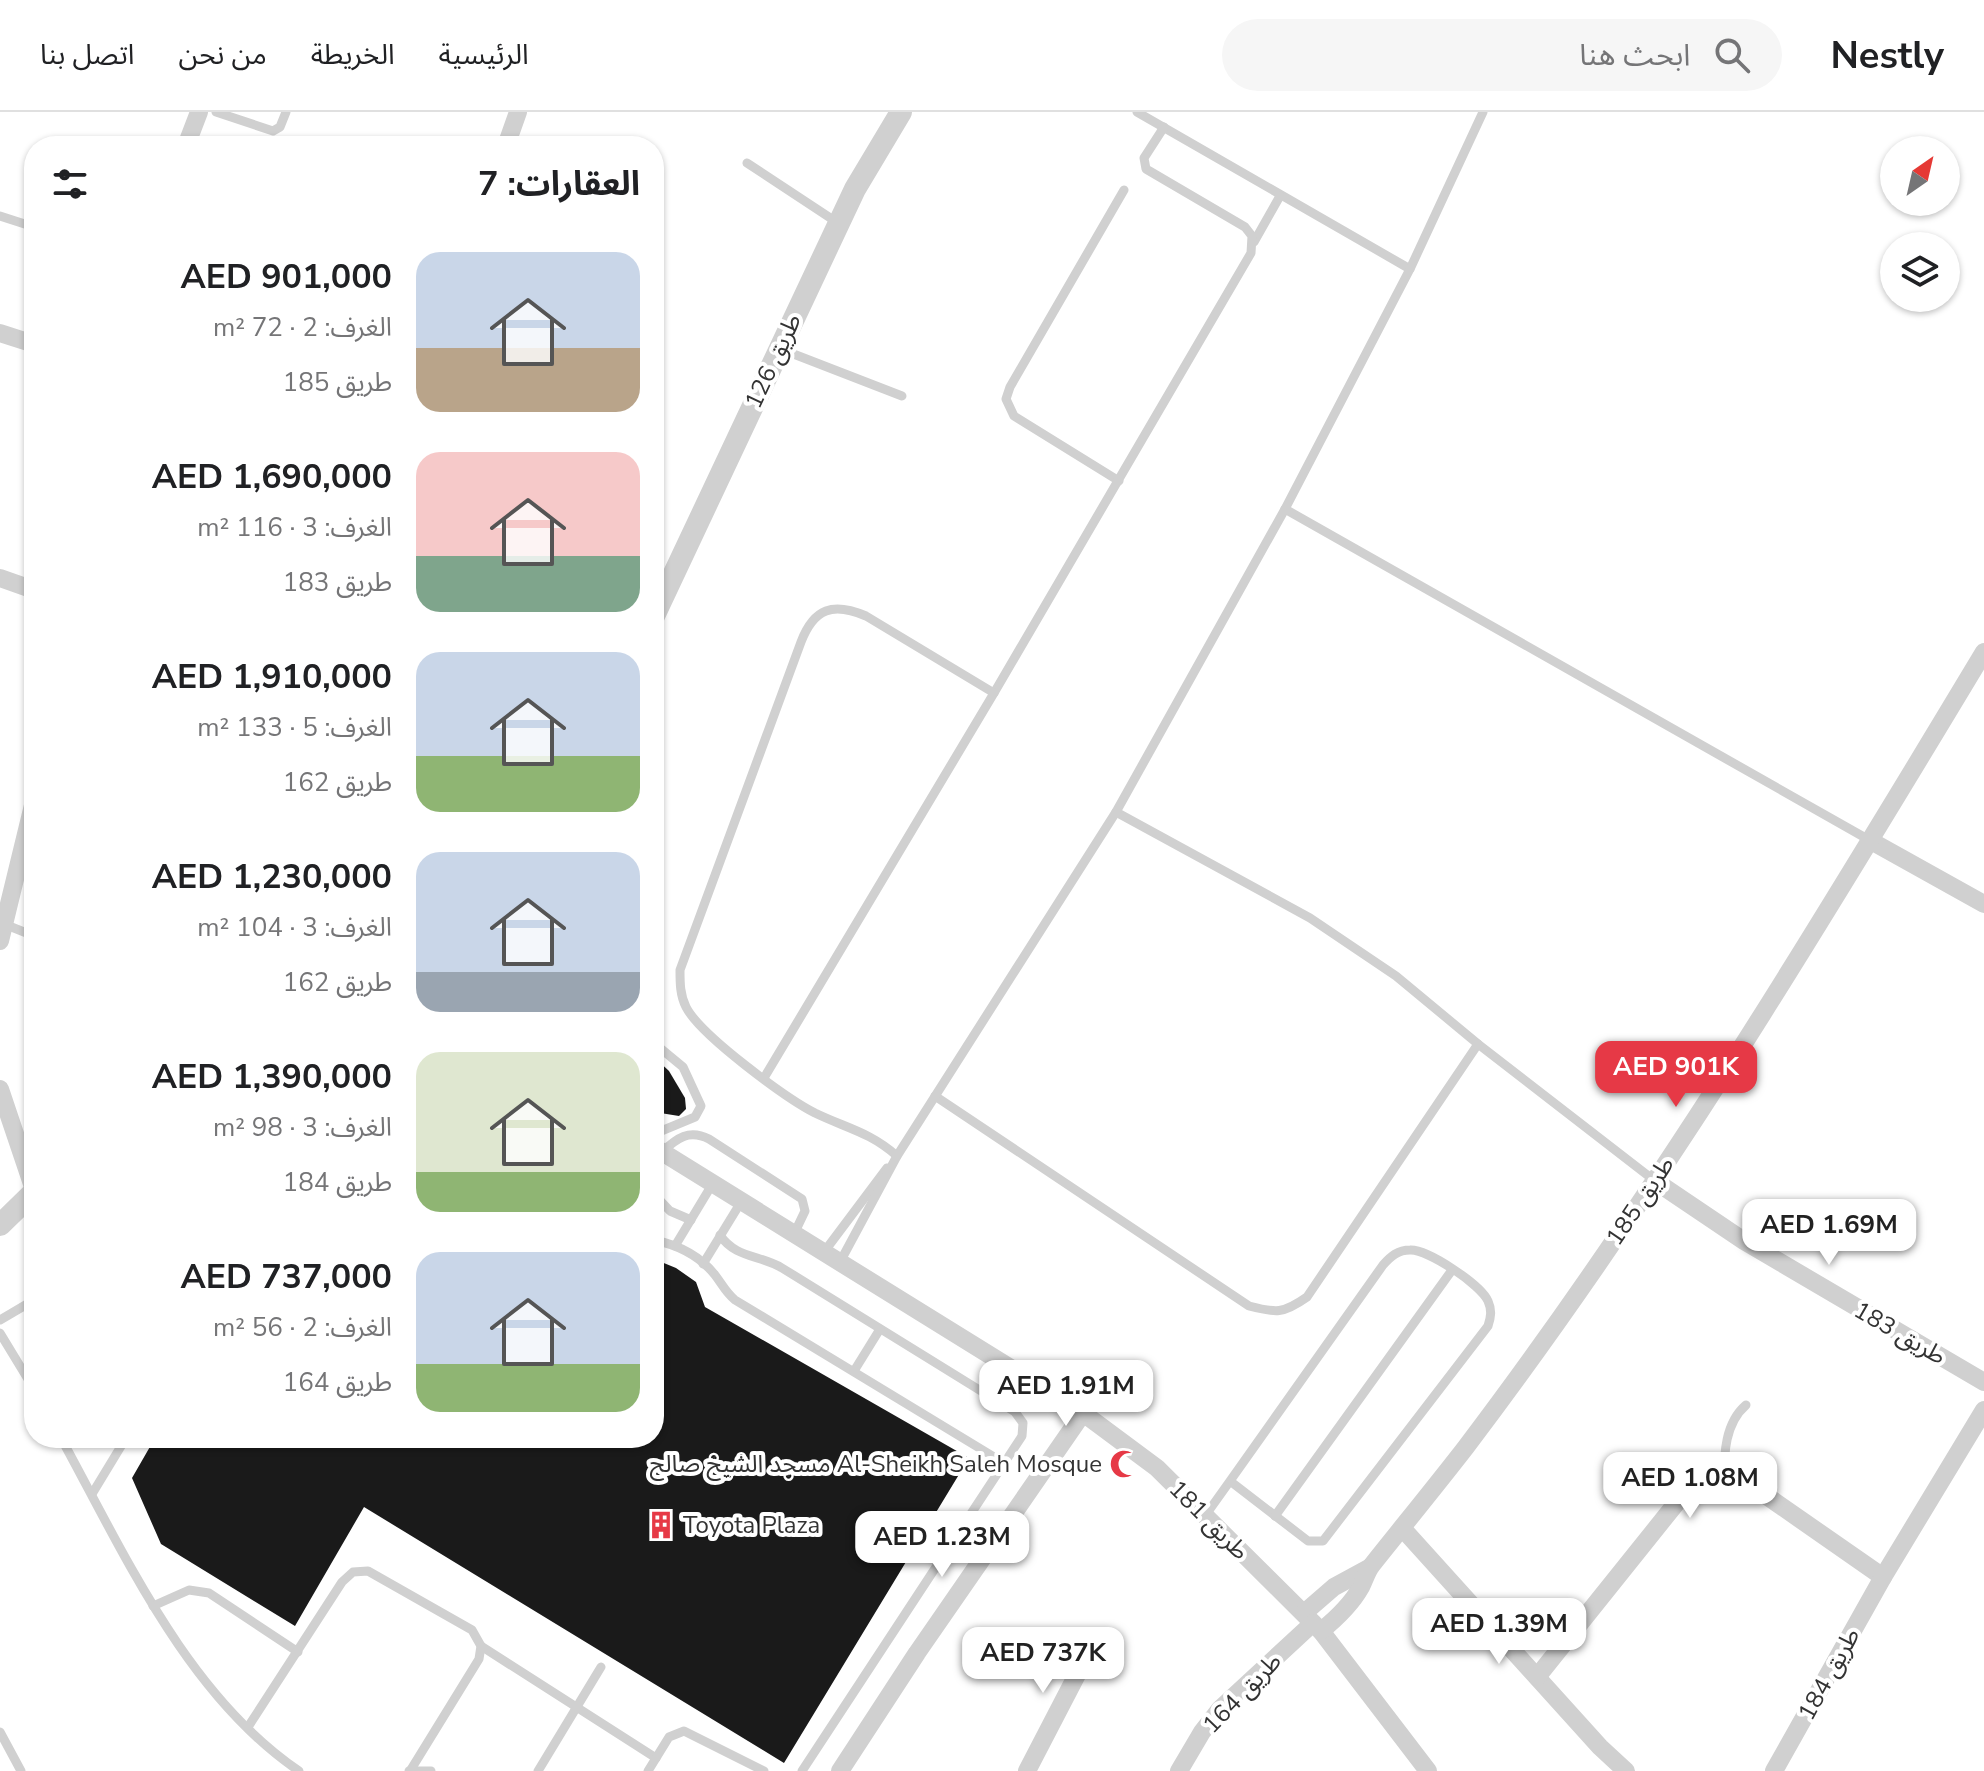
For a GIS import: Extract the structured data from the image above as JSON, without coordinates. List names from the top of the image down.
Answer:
{
  "streets": {
    "street": [
      "طريق 126",
      "طريق 185",
      "طريق 183",
      "طريق 181",
      "طريق 184",
      "طريق 164"
    ]
  },
  "crossings": [
    ["طريق 185", "طريق 183"],
    ["طريق 185", "طريق 181"],
    ["طريق 185", "طريق 164"],
    ["طريق 181", "طريق 164"]
  ],
  "places": {
    "mosque": ["مسجد الشيخ صالح Al-Sheikh Saleh Mosque"],
    "building": ["Toyota Plaza"]
  },
  "north": "top right",
  "page": {
    "header": "Nestly",
    "search": "ابحث هنا",
    "nav": [
      "الرئيسية",
      "الخريطة",
      "من نحن",
      "اتصل بنا"
    ],
    "heading": "العقارات: 7",
    "list": [
      {
        "name": "AED 901,000",
        "note": "الغرف: 2 · 72 m² · طريق 185"
      },
      {
        "name": "AED 1,690,000",
        "note": "الغرف: 3 · 116 m² · طريق 183"
      },
      {
        "name": "AED 1,910,000",
        "note": "الغرف: 5 · 133 m² · طريق 162"
      },
      {
        "name": "AED 1,230,000",
        "note": "الغرف: 3 · 104 m² · طريق 162"
      },
      {
        "name": "AED 1,390,000",
        "note": "الغرف: 3 · 98 m² · طريق 184"
      },
      {
        "name": "AED 737,000",
        "note": "الغرف: 2 · 56 m² · طريق 164"
      }
    ],
    "price": [
      "AED 901K",
      "AED 1.69M",
      "AED 1.91M",
      "AED 1.08M",
      "AED 1.23M",
      "AED 1.39M",
      "AED 737K"
    ]
  }
}
